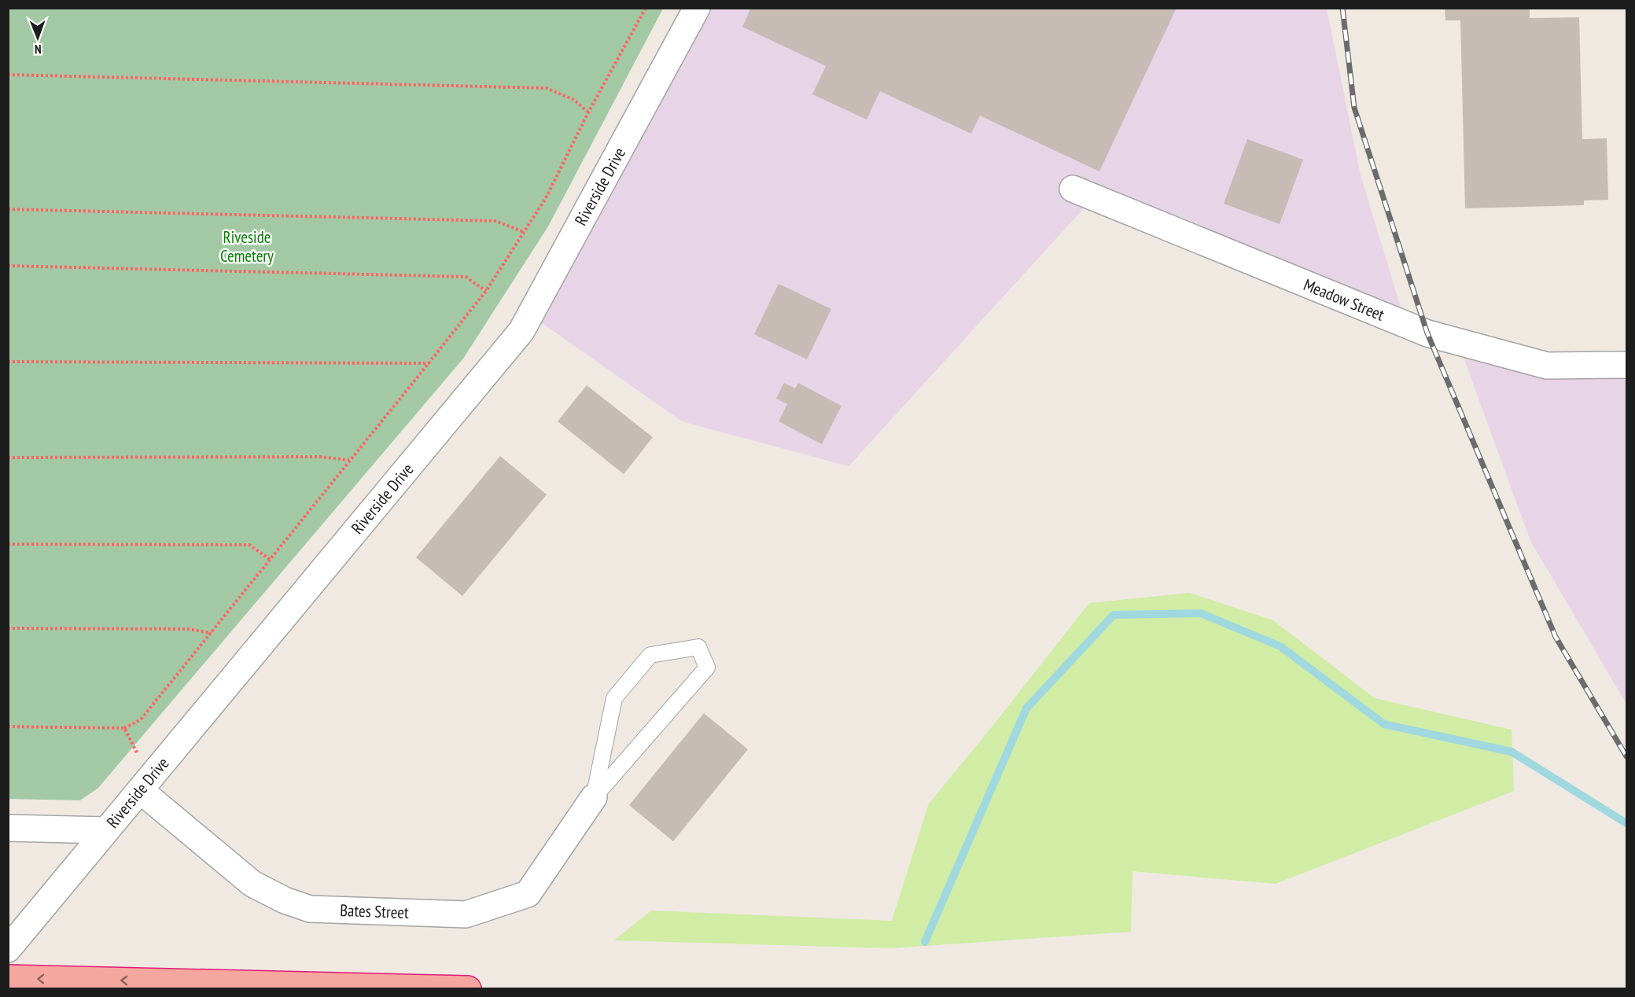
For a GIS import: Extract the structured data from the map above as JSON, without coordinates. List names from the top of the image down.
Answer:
{
  "streets": {
    "street": ["Riverside Drive", "Meadow Street", "Bates Street"]
  },
  "crossings": [
    ["Riverside Drive", "Bates Street"]
  ],
  "parks": ["Riveside Cemetery"],
  "north": "bottom"
}
